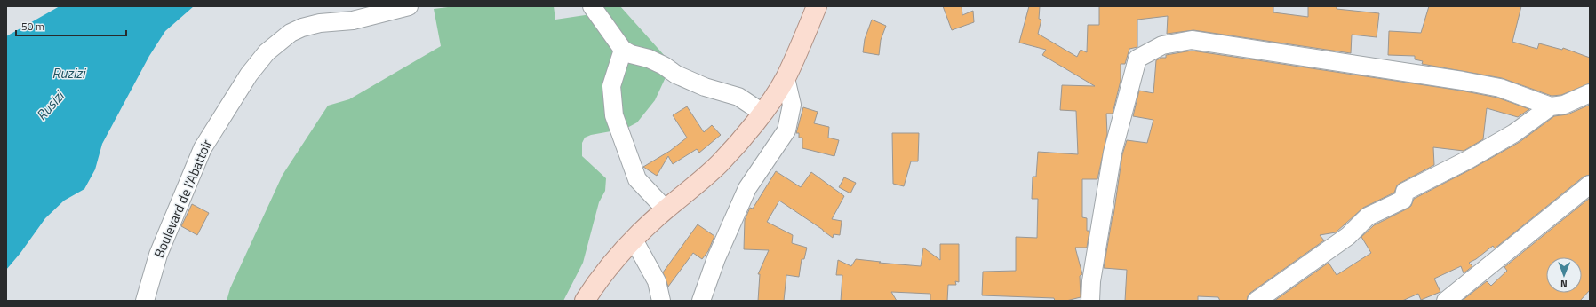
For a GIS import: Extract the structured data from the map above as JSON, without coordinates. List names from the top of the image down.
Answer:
{
  "streets": {
    "street": ["Boulevard de l'Abattoir"]
  },
  "water": ["Ruzizi", "Rusizi"],
  "scale_bar": "50 m",
  "north": "bottom"
}
